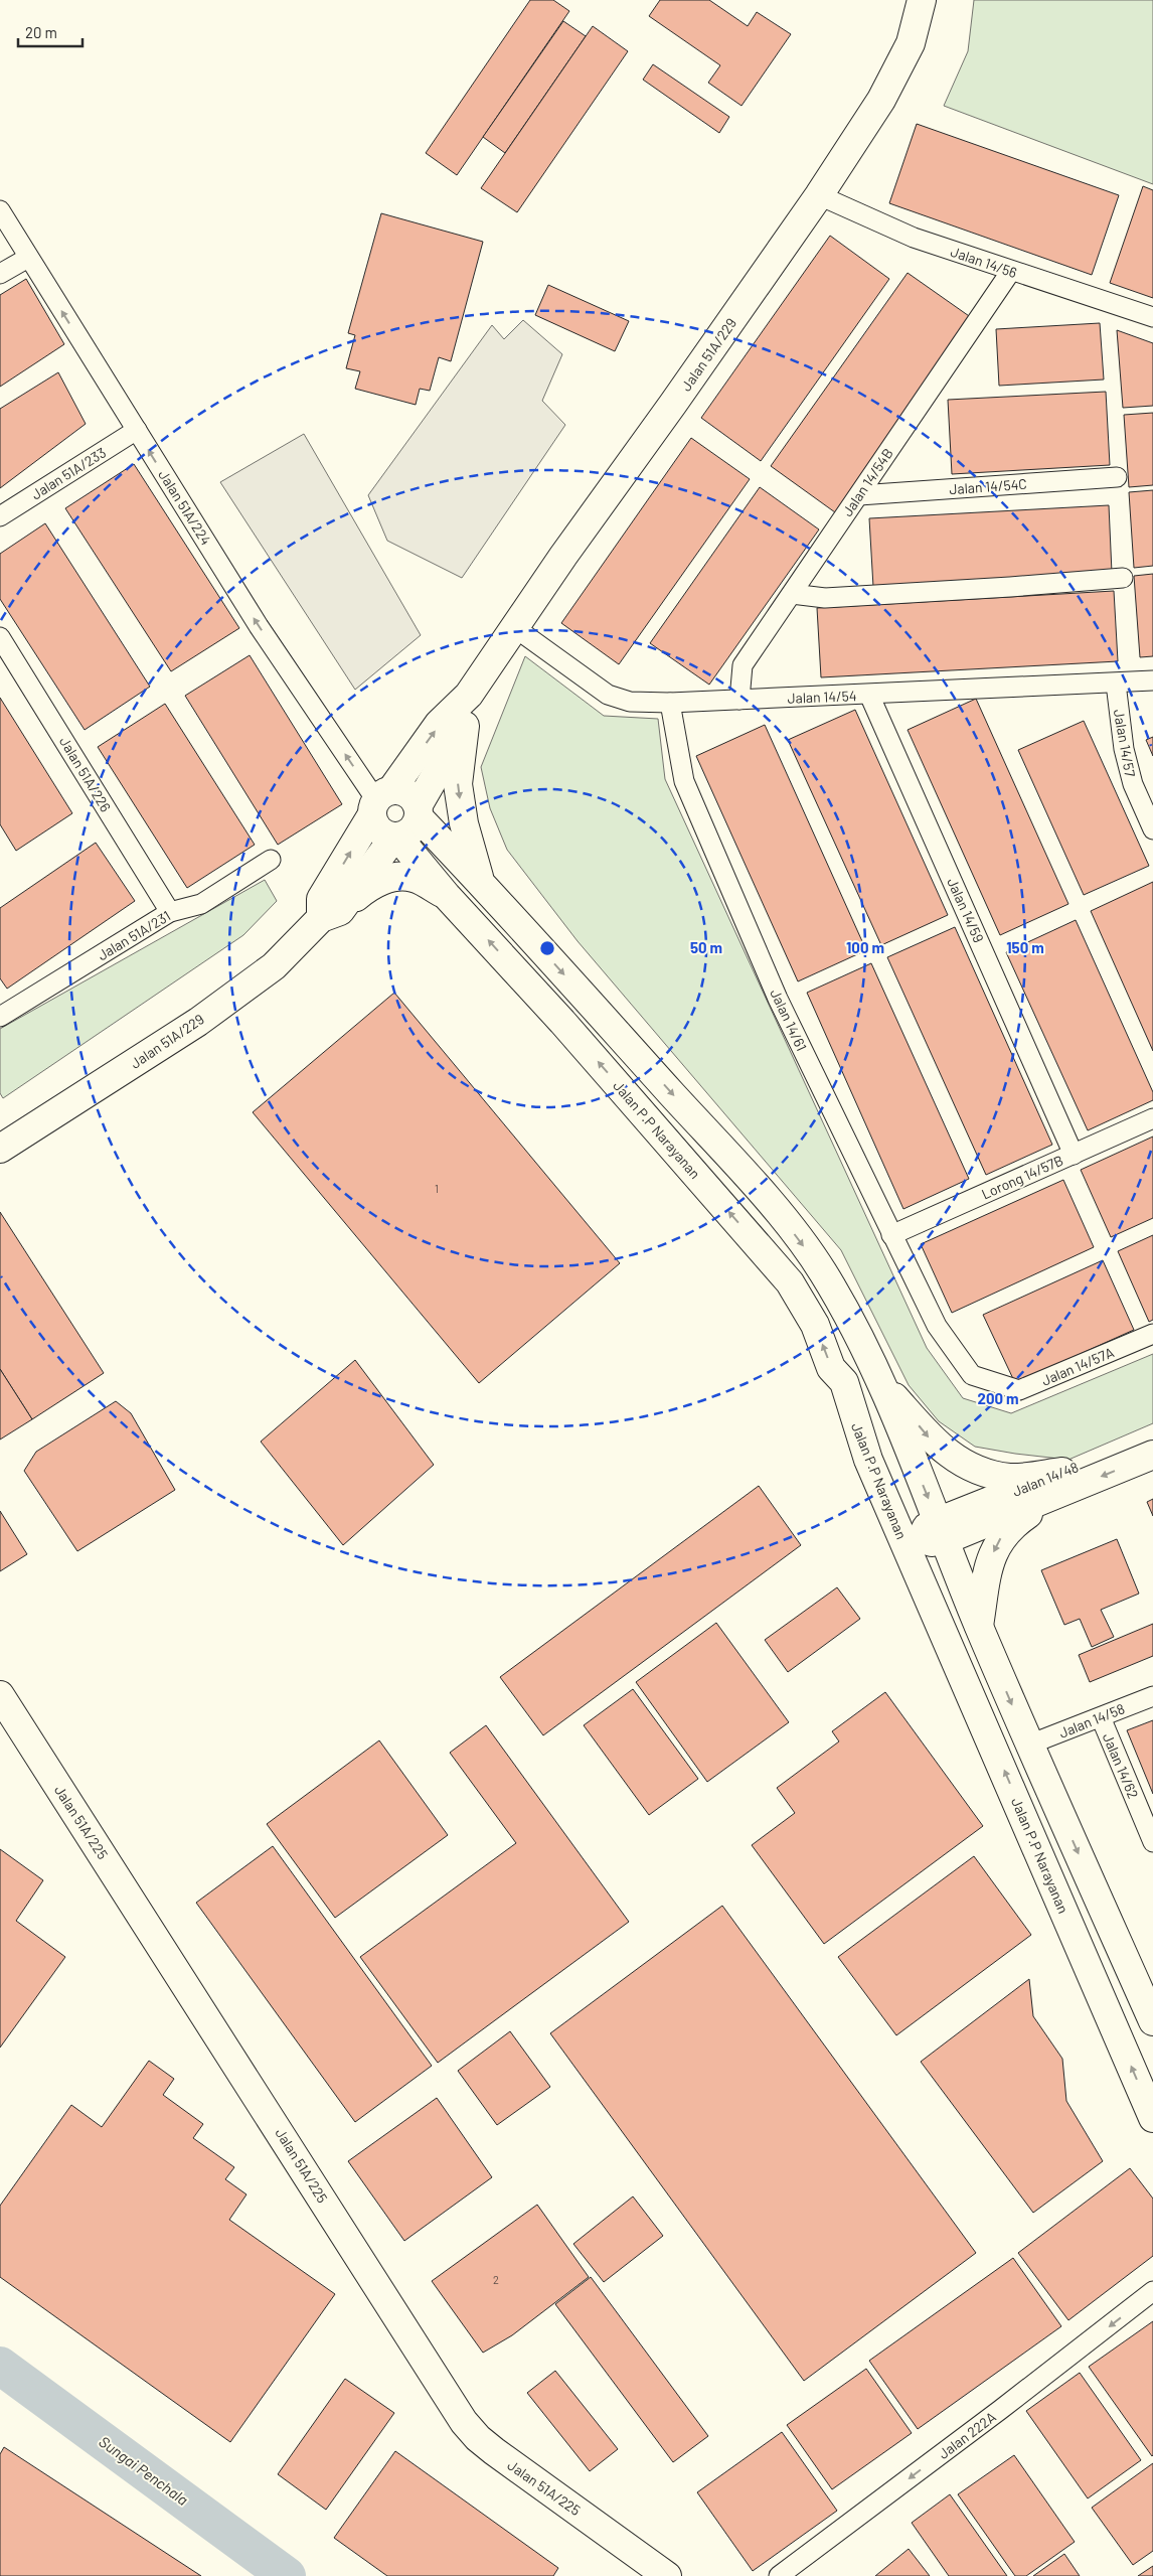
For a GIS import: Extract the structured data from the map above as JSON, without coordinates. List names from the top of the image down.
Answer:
{
  "streets": {
    "main road": [
      "Jalan 51A/229",
      "Jalan P.P Narayanan",
      "Jalan 14/48",
      "Jalan 51A/225"
    ],
    "street": [
      "Jalan 14/56",
      "Jalan 51A/233",
      "Jalan 14/54B",
      "Jalan 14/54C",
      "Jalan 51A/224",
      "Jalan 14/54",
      "Jalan 14/57",
      "Jalan 51A/226",
      "Jalan 14/59",
      "Jalan 51A/231",
      "Jalan 14/61",
      "Lorong 14/57B",
      "Jalan 14/57A",
      "Jalan 14/58",
      "Jalan 14/62",
      "Jalan 222A"
    ]
  },
  "crossings": [
    ["Jalan 14/56", "Jalan 51A/229"],
    ["Jalan 14/56", "Jalan 14/54B"],
    ["Jalan 51A/229", "Jalan 51A/224"],
    ["Jalan 51A/229", "Jalan 14/54"],
    ["Jalan 51A/229", "Jalan P.P Narayanan"],
    ["Jalan 51A/233", "Jalan 51A/224"],
    ["Jalan 14/54B", "Jalan 14/54C"],
    ["Jalan 14/54B", "Jalan 14/54"],
    ["Jalan 51A/224", "Jalan P.P Narayanan"],
    ["Jalan 14/54", "Jalan 14/57"],
    ["Jalan 14/54", "Jalan 14/59"],
    ["Jalan 14/54", "Jalan 14/61"],
    ["Jalan 51A/226", "Jalan 51A/231"],
    ["Jalan 14/59", "Lorong 14/57B"],
    ["Jalan 14/61", "Lorong 14/57B"],
    ["Jalan 14/61", "Jalan 14/57A"],
    ["Jalan 14/58", "Jalan 14/62"]
  ],
  "one_way": ["Jalan 51A/224", "Jalan 222A"],
  "water": ["Sungai Penchala"],
  "house_numbers": ["1", "2"],
  "scale_bar": "20 m",
  "rings": [
    "50 m",
    "100 m",
    "150 m",
    "200 m"
  ]
}
